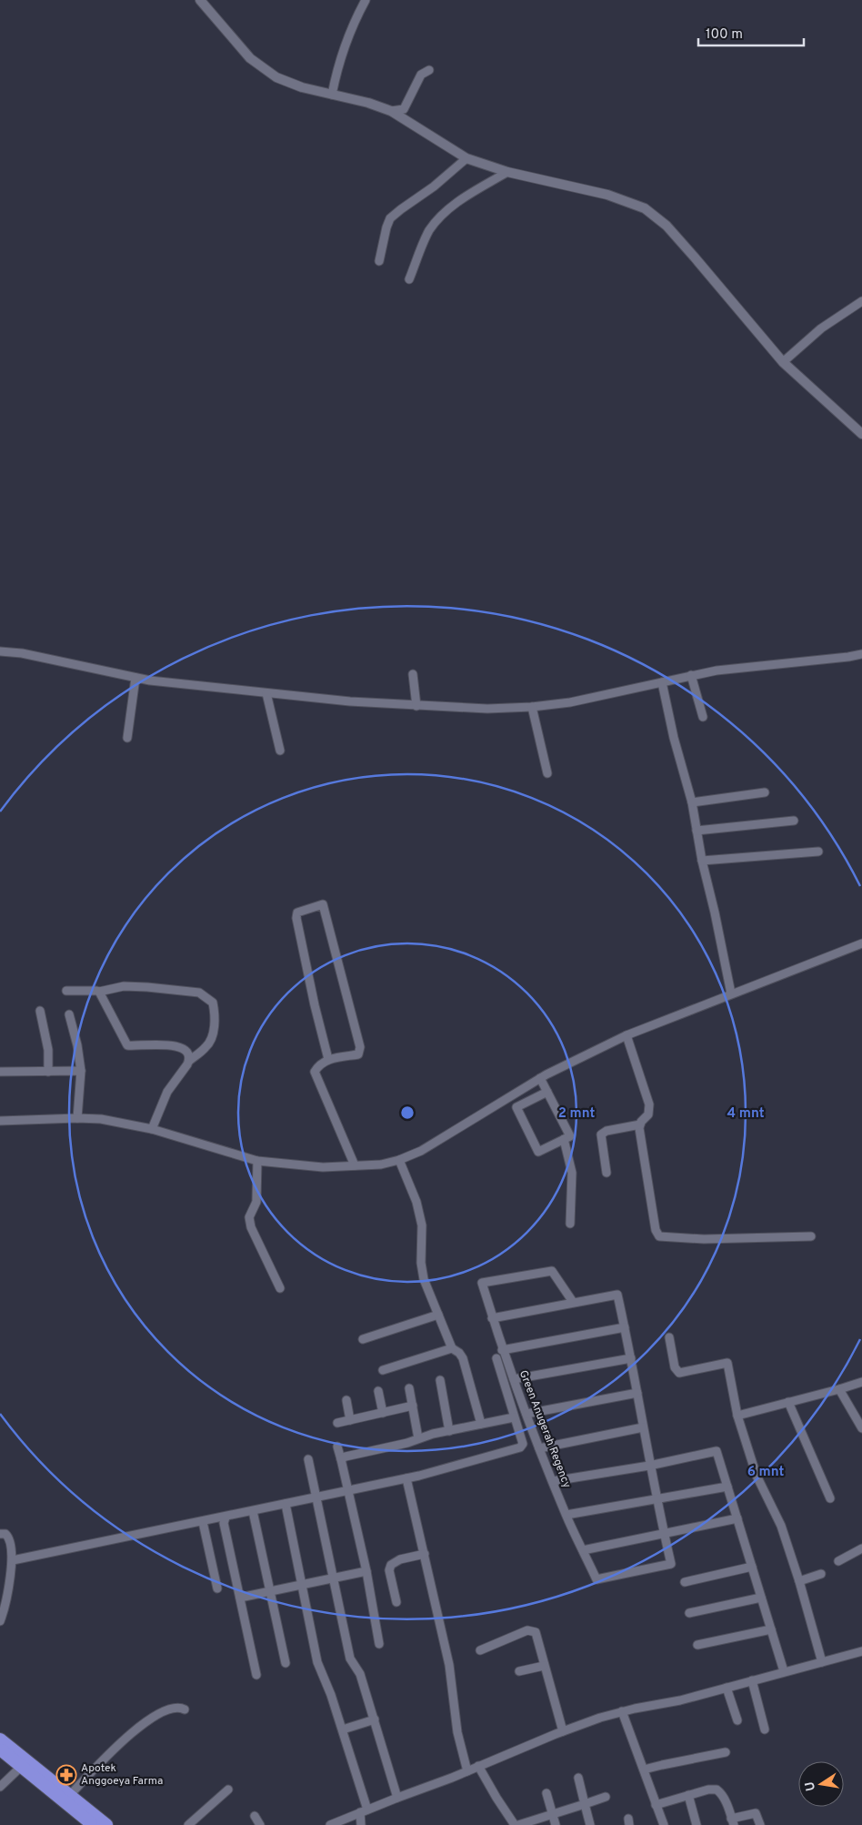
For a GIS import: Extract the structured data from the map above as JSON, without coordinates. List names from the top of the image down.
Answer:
{
  "streets": {
    "street": ["Green Anugerah Regency"]
  },
  "places": {
    "pharmacy": ["Apotek Anggoeya Farma"]
  },
  "scale_bar": "100 m",
  "north": "left",
  "rings": ["2 mnt", "4 mnt", "6 mnt"]
}
